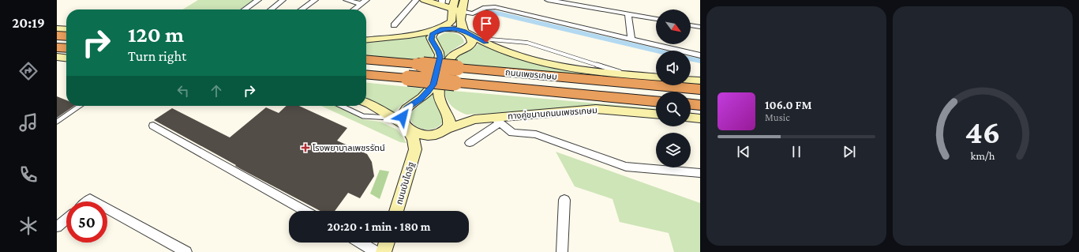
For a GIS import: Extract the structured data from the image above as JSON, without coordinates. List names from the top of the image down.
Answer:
{
  "streets": {
    "highway": ["ถนนเพชรเกษม"],
    "main road": ["ทางคู่ขนานถนนเพชรเกษม", "ถนนบันไดอิฐ"]
  },
  "places": {
    "health": ["โรงพยาบาลเพชรรัตน์"]
  },
  "north": "bottom right",
  "page": {
    "tabs": "20:19",
    "turn": ["120 m", "Turn right"],
    "song": ["106.0 FM", "Music"],
    "limit": "50",
    "trip": "20:20 · 1 min · 180 m",
    "gauge": ["46", "km/h"]
  }
}
